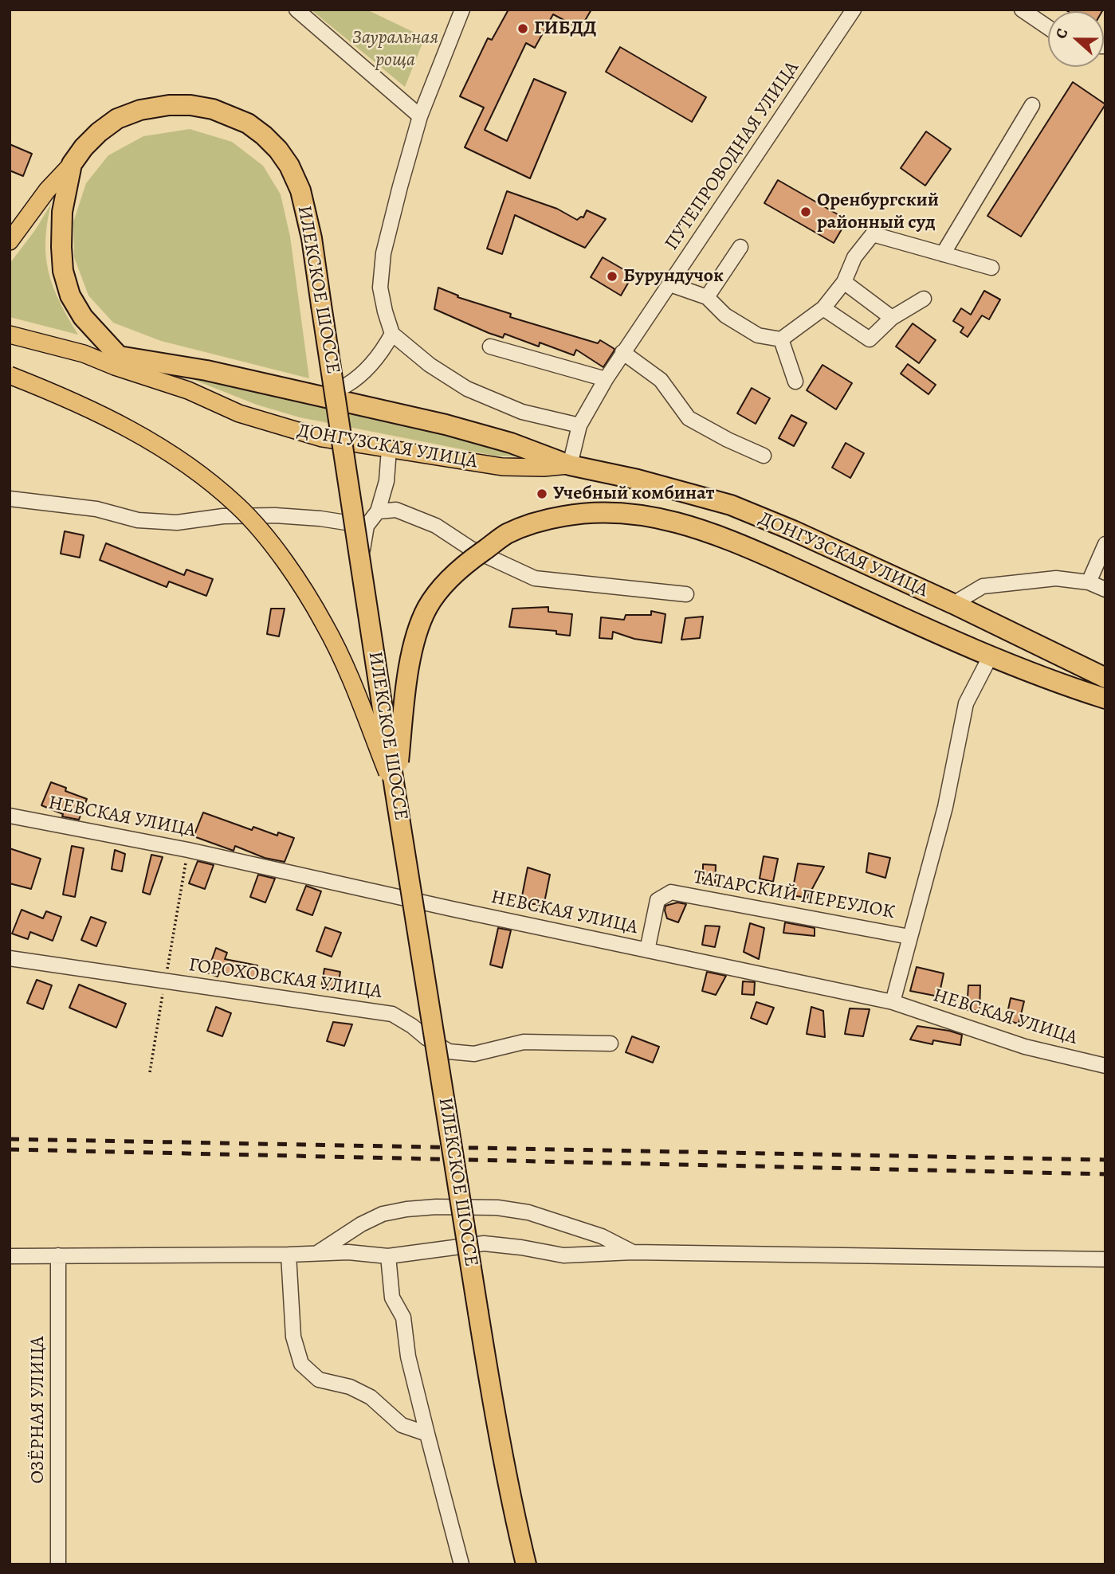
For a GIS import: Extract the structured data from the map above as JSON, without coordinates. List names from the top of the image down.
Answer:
{
  "streets": {
    "highway": ["ИЛЕКСКОЕ ШОССЕ", "ДОНГУЗСКАЯ УЛИЦА"],
    "street": [
      "ПУТЕПРОВОДНАЯ УЛИЦА",
      "НЕВСКАЯ УЛИЦА",
      "ТАТАРСКИЙ ПЕРЕУЛОК",
      "ГОРОХОВСКАЯ УЛИЦА",
      "ОЗЁРНАЯ УЛИЦА"
    ]
  },
  "crossings": [
    ["ПУТЕПРОВОДНАЯ УЛИЦА", "ДОНГУЗСКАЯ УЛИЦА"],
    ["НЕВСКАЯ УЛИЦА", "ТАТАРСКИЙ ПЕРЕУЛОК"]
  ],
  "parks": ["Зауральная роща"],
  "places": [
    "ГИБДД",
    "Оренбургский районный суд",
    "Бурундучок",
    "Учебный комбинат"
  ],
  "north": "left"
}
